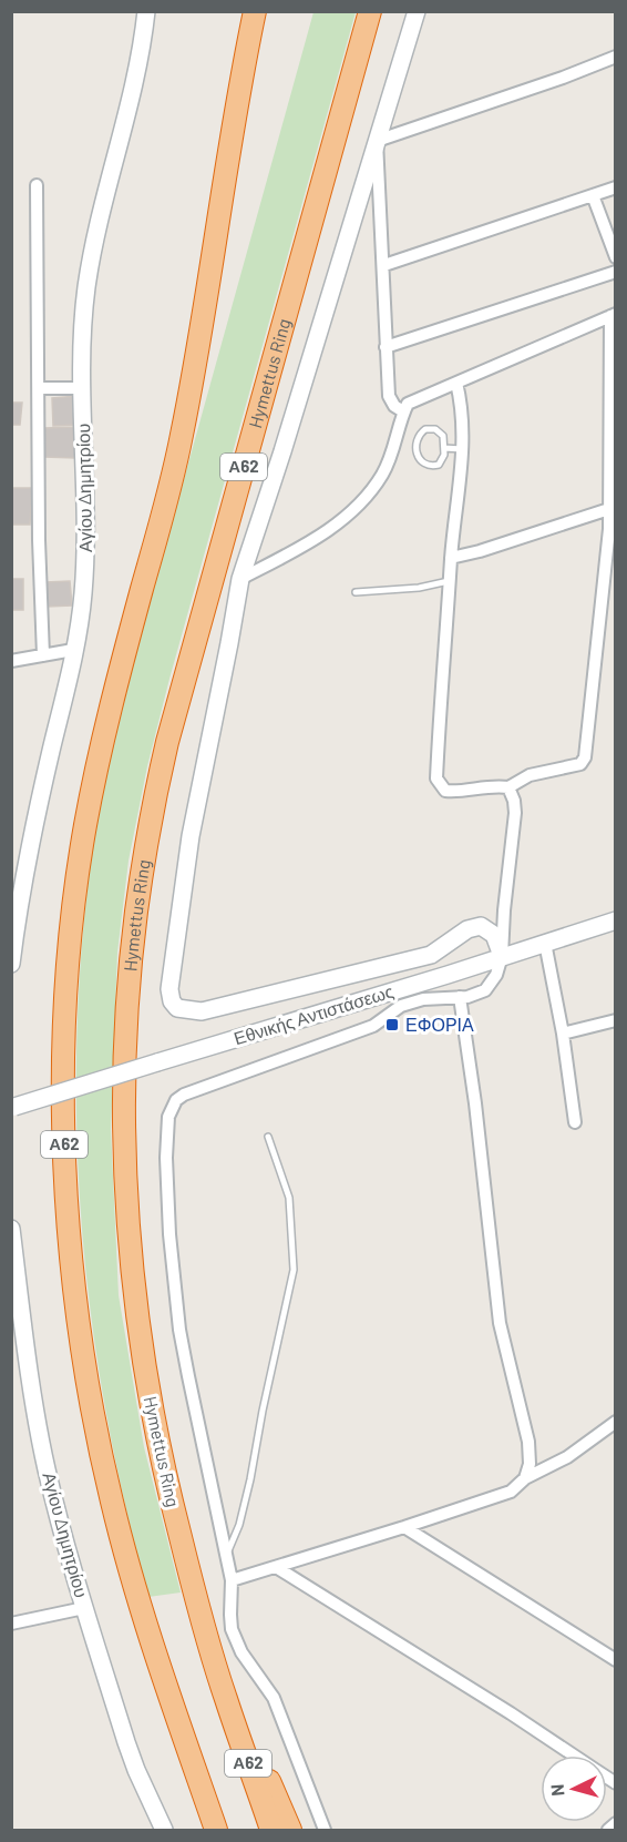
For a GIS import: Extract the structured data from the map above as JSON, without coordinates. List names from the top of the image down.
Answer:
{
  "streets": {
    "highway": ["Hymettus Ring", "Α62"],
    "street": ["Αγίου Δημητρίου", "Εθνικής Αντιστάσεως"]
  },
  "places": {
    "transit": ["ΕΦΟΡΙΑ"]
  },
  "north": "left"
}
